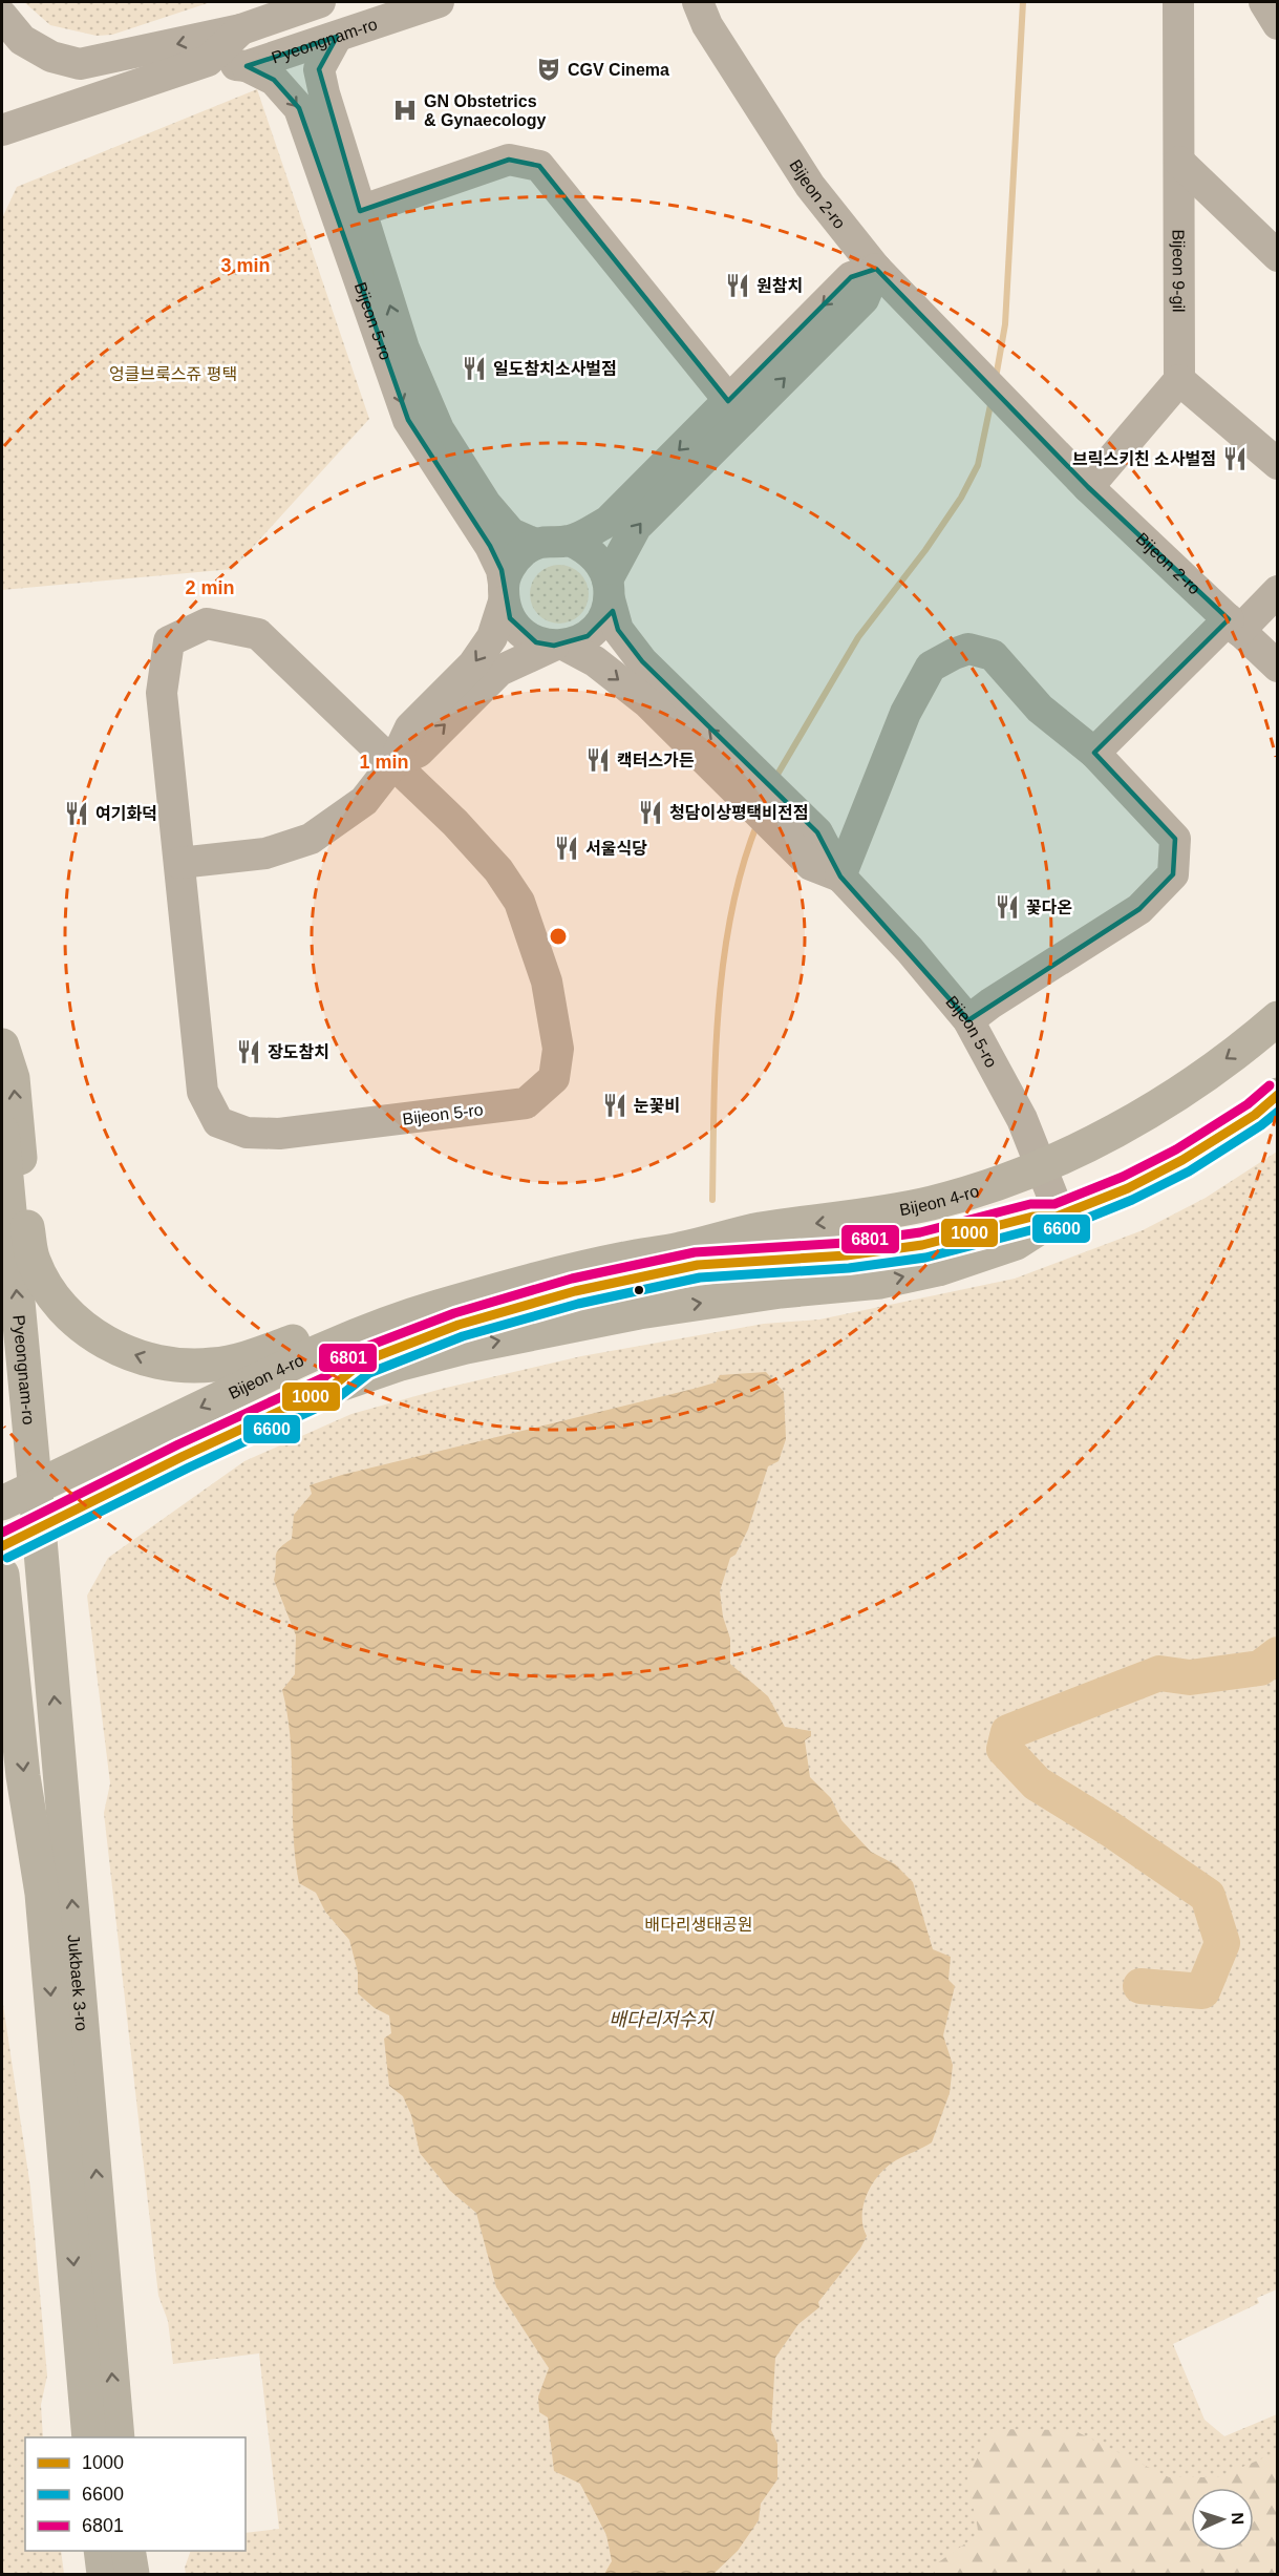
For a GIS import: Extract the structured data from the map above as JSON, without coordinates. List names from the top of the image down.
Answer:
{
  "streets": {
    "main road": ["Pyeongnam-ro", "Bijeon 4-ro", "Jukbaek 3-ro"],
    "street": ["Bijeon 2-ro", "Bijeon 9-gil", "Bijeon 5-ro"]
  },
  "crossings": [
    ["Pyeongnam-ro", "Bijeon 5-ro"],
    ["Pyeongnam-ro", "Bijeon 4-ro"],
    ["Pyeongnam-ro", "Jukbaek 3-ro"],
    ["Bijeon 5-ro", "Bijeon 4-ro"]
  ],
  "one_way": ["Pyeongnam-ro"],
  "water": ["배다리저수지"],
  "parks": ["엉클브룩스쥬 평택", "배다리생태공원"],
  "places": {
    "theatre": ["CGV Cinema"],
    "hospital": ["GN Obstetrics & Gynaecology"],
    "restaurant": [
      "원참치",
      "일도참치소사벌점",
      "브릭스키친 소사벌점",
      "캑터스가든",
      "청담이상평택비전점",
      "여기화덕",
      "서울식당",
      "꽃다온",
      "장도참치",
      "눈꽃비"
    ]
  },
  "lines": ["transit line 6801", "transit line 1000", "transit line 6600"],
  "legend": ["1000", "6600", "6801"],
  "north": "right",
  "rings": ["3 min", "2 min", "1 min"]
}
